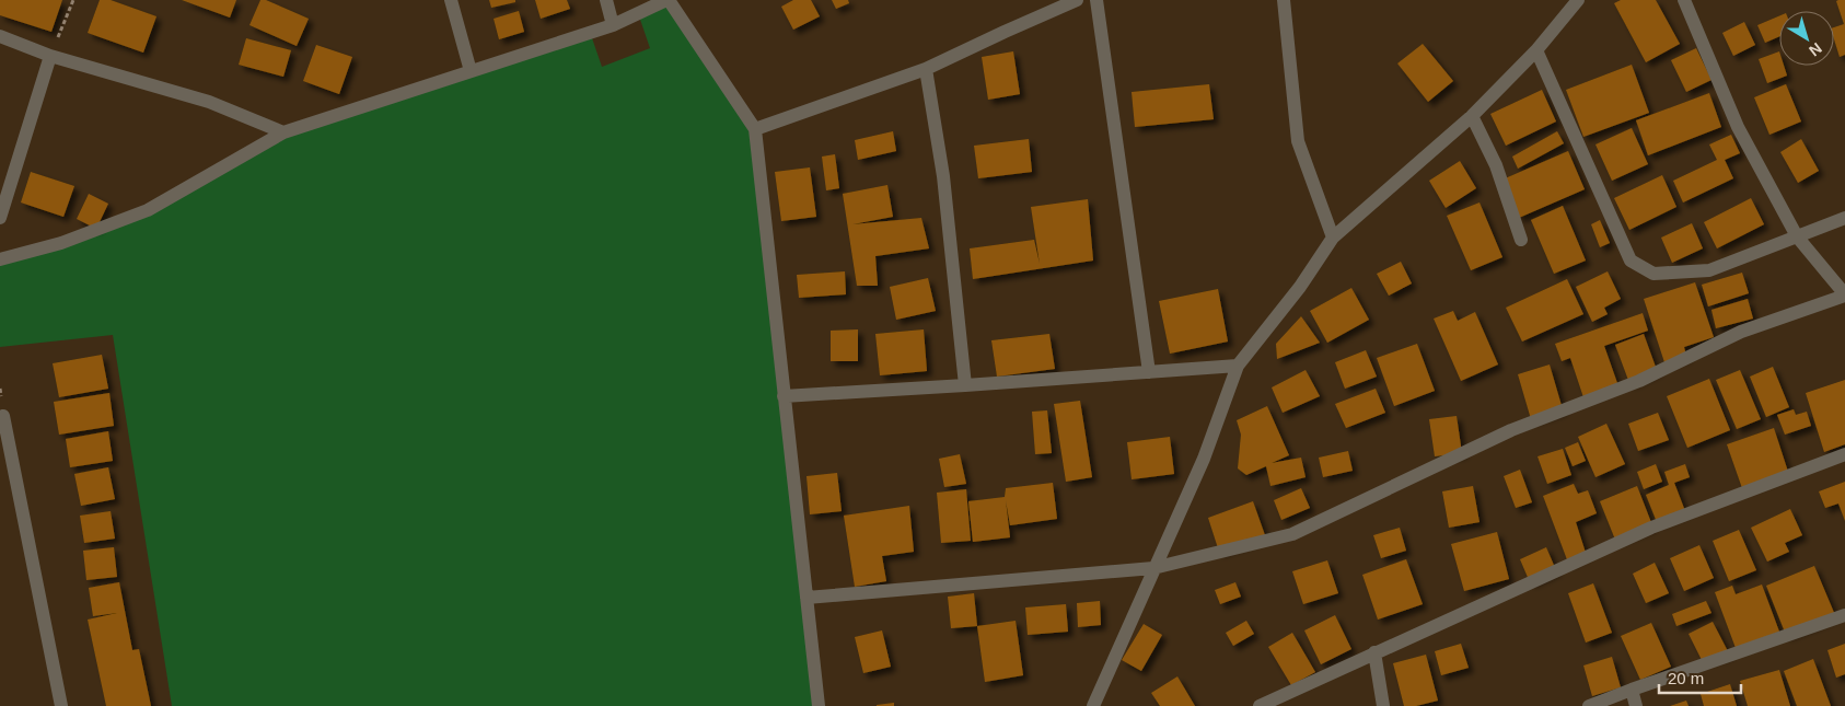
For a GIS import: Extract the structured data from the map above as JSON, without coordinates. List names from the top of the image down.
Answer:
{
  "scale_bar": "20 m",
  "north": "bottom right"
}
